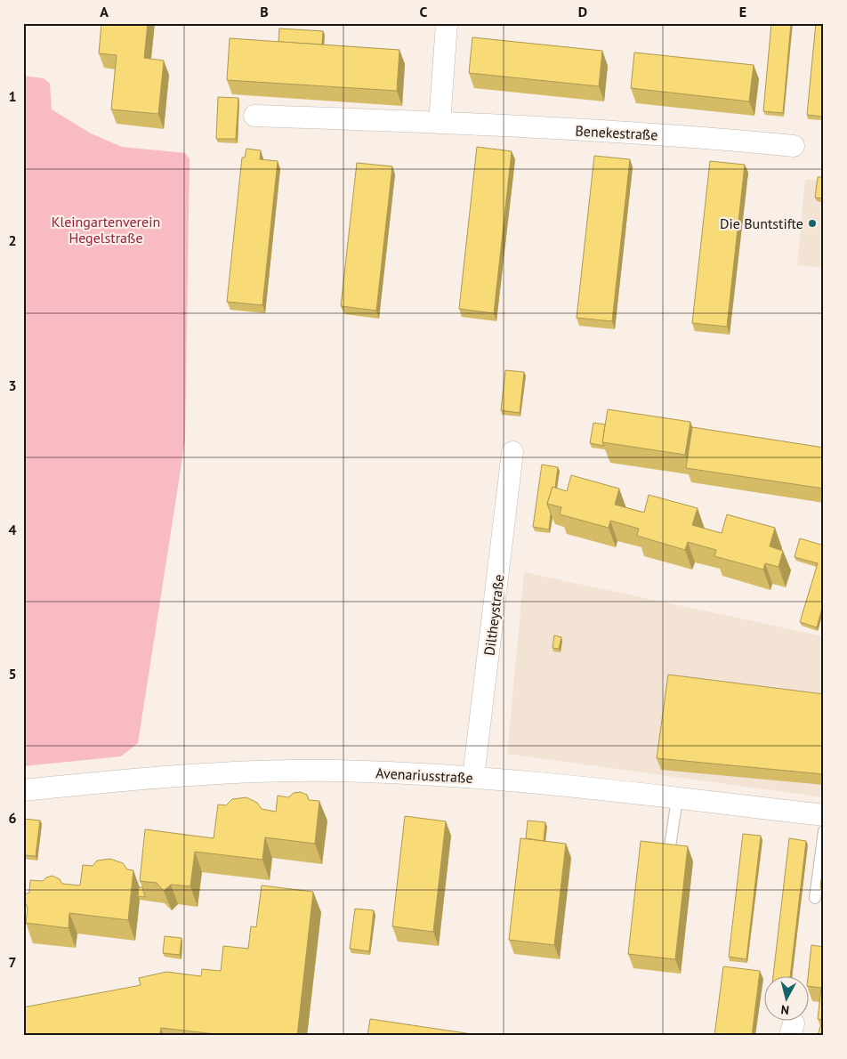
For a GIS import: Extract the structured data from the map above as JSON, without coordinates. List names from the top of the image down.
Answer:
{
  "streets": {
    "street": ["Benekestraße", "Diltheystraße", "Avenariusstraße"]
  },
  "crossings": [
    ["Diltheystraße", "Avenariusstraße"]
  ],
  "parks": ["Kleingartenverein Hegelstraße"],
  "places": ["Die Buntstifte"],
  "north": "bottom",
  "grid": {
    "columns": [
      "A",
      "B",
      "C",
      "D",
      "E"
    ],
    "rows": [
      "1",
      "2",
      "3",
      "4",
      "5",
      "6",
      "7"
    ]
  }
}
